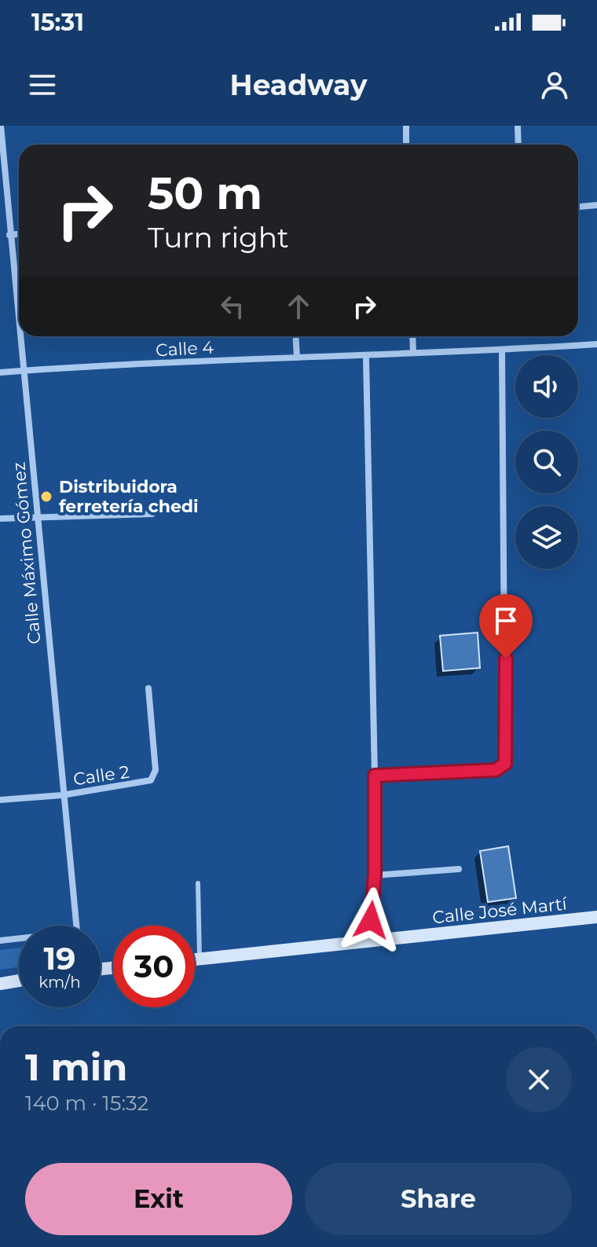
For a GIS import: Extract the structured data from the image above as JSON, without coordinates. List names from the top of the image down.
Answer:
{
  "streets": {
    "main road": ["Calle José Martí"],
    "street": ["Calle 4", "Calle Máximo Gómez", "Calle 2"]
  },
  "crossings": [
    ["Calle 4", "Calle Máximo Gómez"],
    ["Calle Máximo Gómez", "Calle 2"]
  ],
  "places": ["Distribuidora ferretería chedi"],
  "page": {
    "status": "15:31",
    "header": "Headway",
    "turn": ["50 m", "Turn right"],
    "speed": "19 km/h",
    "limit": "30",
    "heading": ["1 min", "140 m · 15:32"],
    "buttons": ["Exit", "Share"]
  }
}
